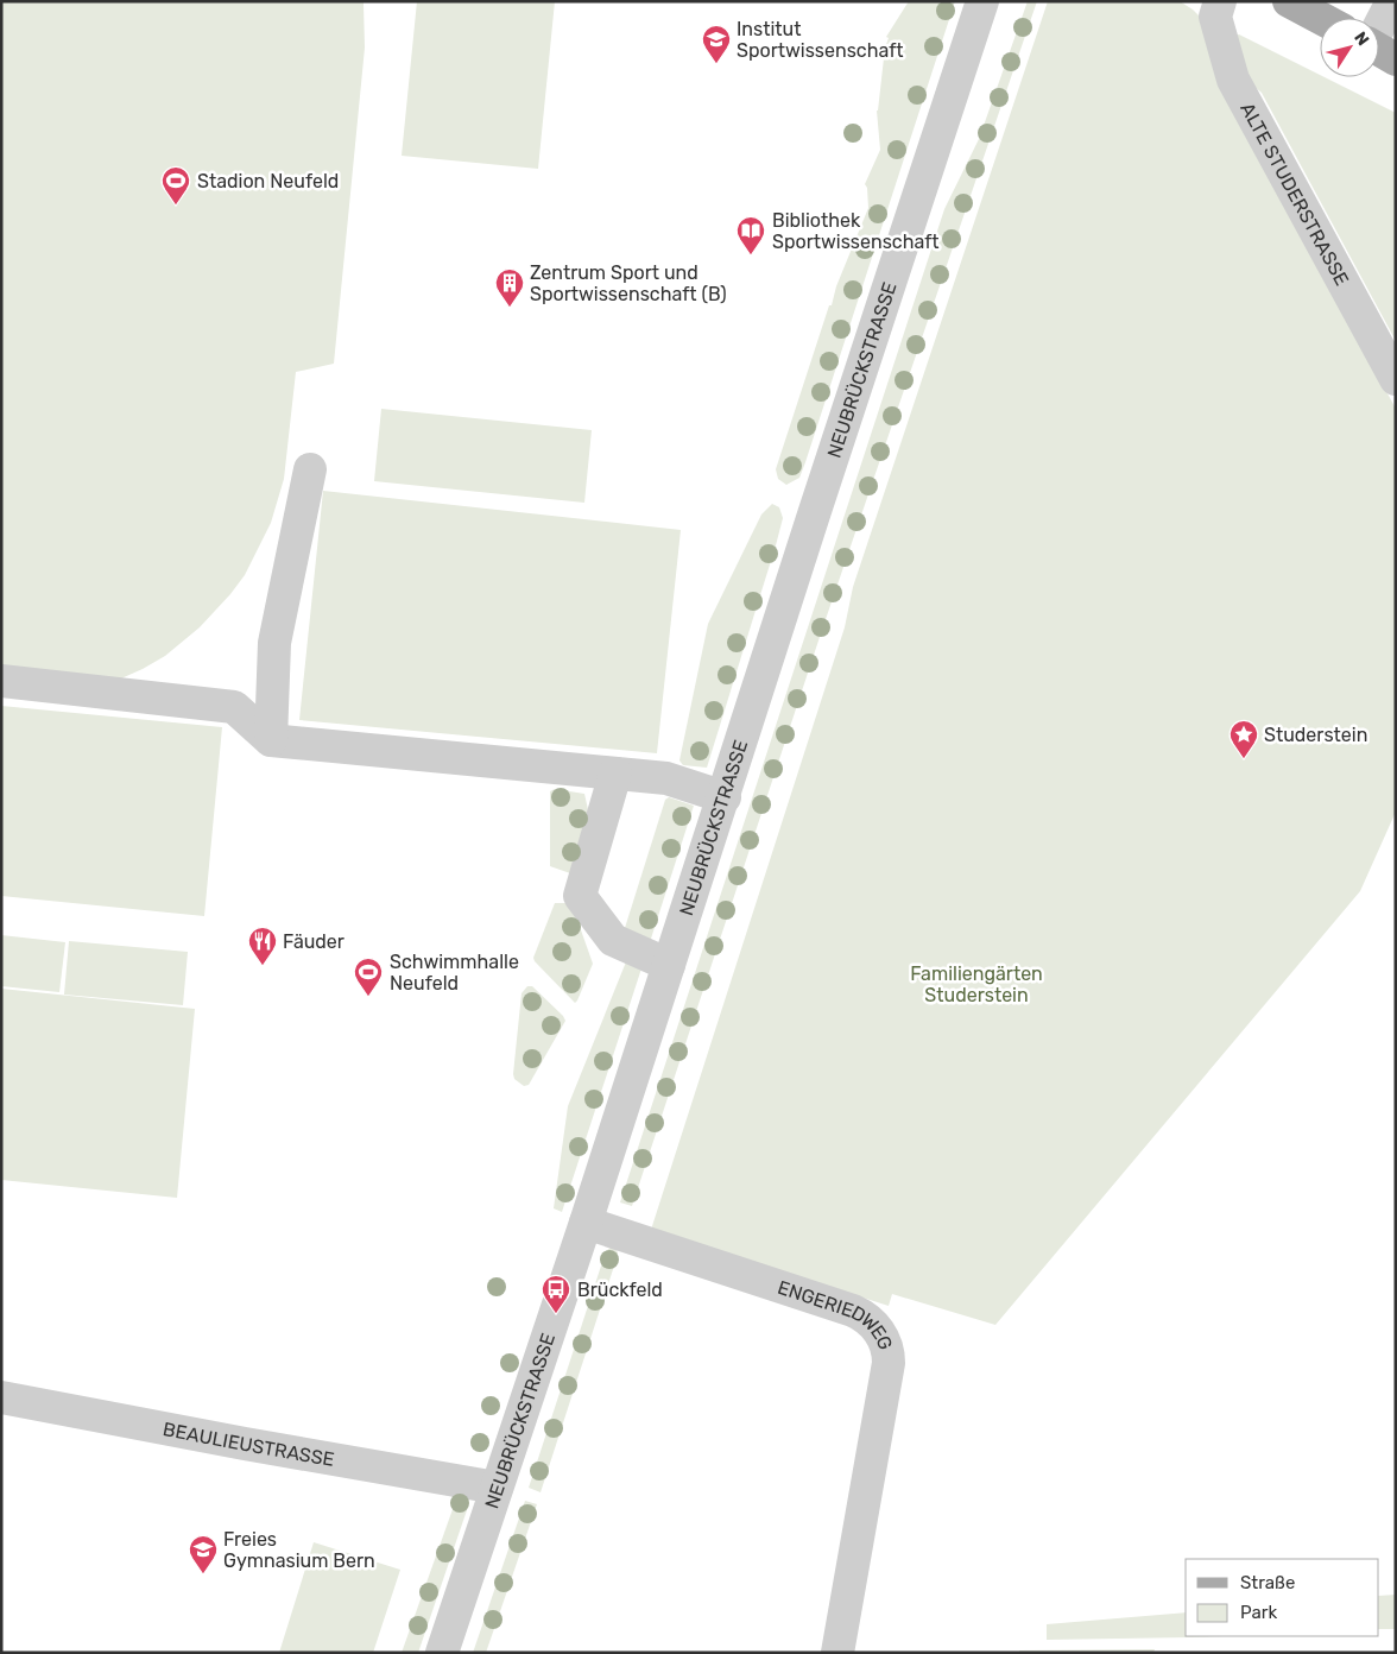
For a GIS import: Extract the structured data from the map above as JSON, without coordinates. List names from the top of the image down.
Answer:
{
  "streets": {
    "street": [
      "ALTE STUDERSTRASSE",
      "NEUBRÜCKSTRASSE",
      "ENGERIEDWEG",
      "BEAULIEUSTRASSE"
    ]
  },
  "crossings": [
    ["NEUBRÜCKSTRASSE", "ENGERIEDWEG"],
    ["NEUBRÜCKSTRASSE", "BEAULIEUSTRASSE"]
  ],
  "parks": ["Familiengärten Studerstein"],
  "places": {
    "school or university": ["Institut Sportwissenschaft", "Freies Gymnasium Bern"],
    "sports": ["Stadion Neufeld", "Schwimmhalle Neufeld"],
    "library": ["Bibliothek Sportwissenschaft"],
    "building": ["Zentrum Sport und Sportwissenschaft (B)"],
    "place": ["Studerstein"],
    "restaurant": ["Fäuder"],
    "bus stop": ["Brückfeld"]
  },
  "legend": ["Straße", "Park"],
  "north": "top right"
}
